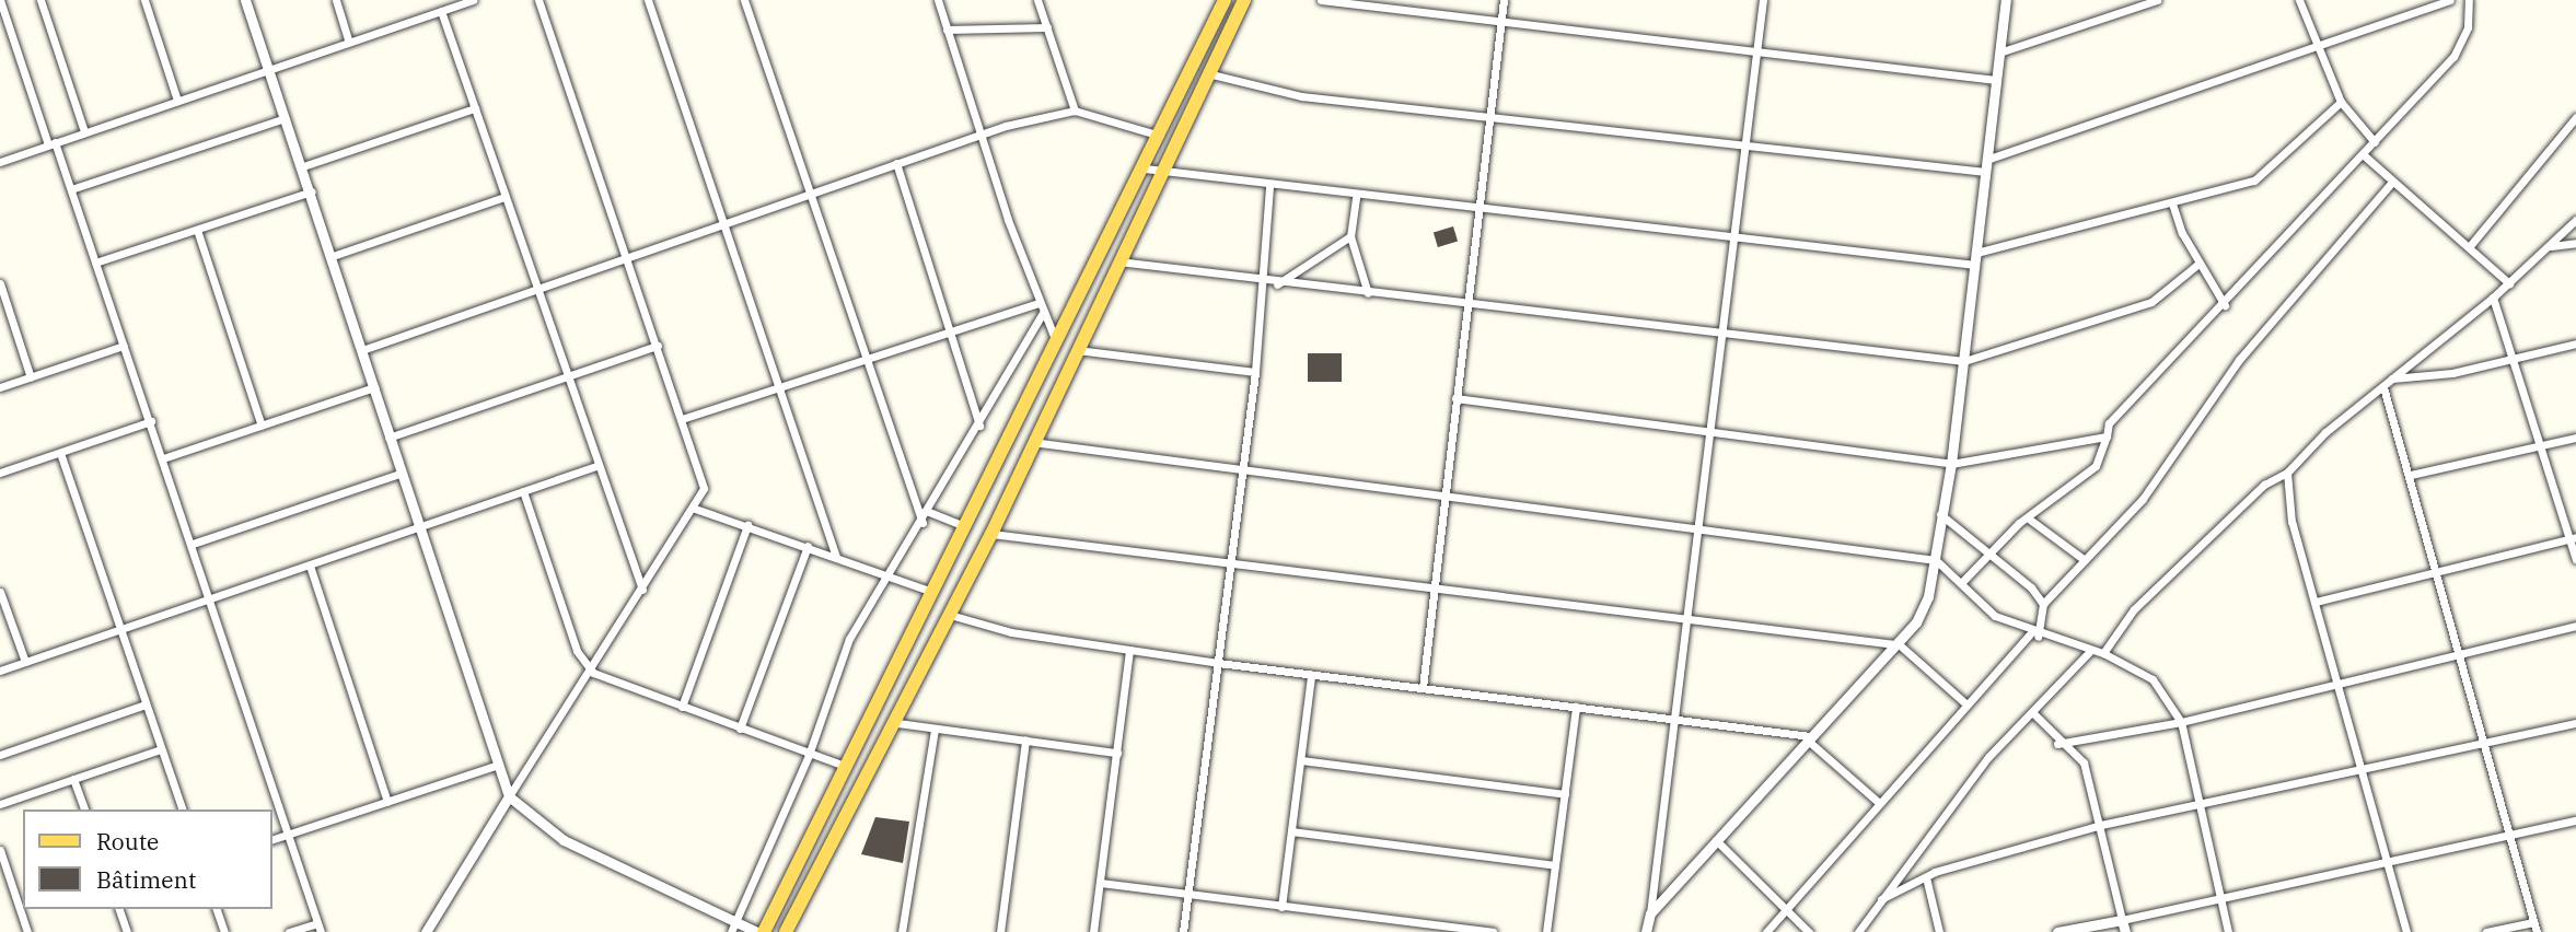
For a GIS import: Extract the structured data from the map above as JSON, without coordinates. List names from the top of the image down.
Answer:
{
  "legend": ["Route", "Bâtiment"]
}
